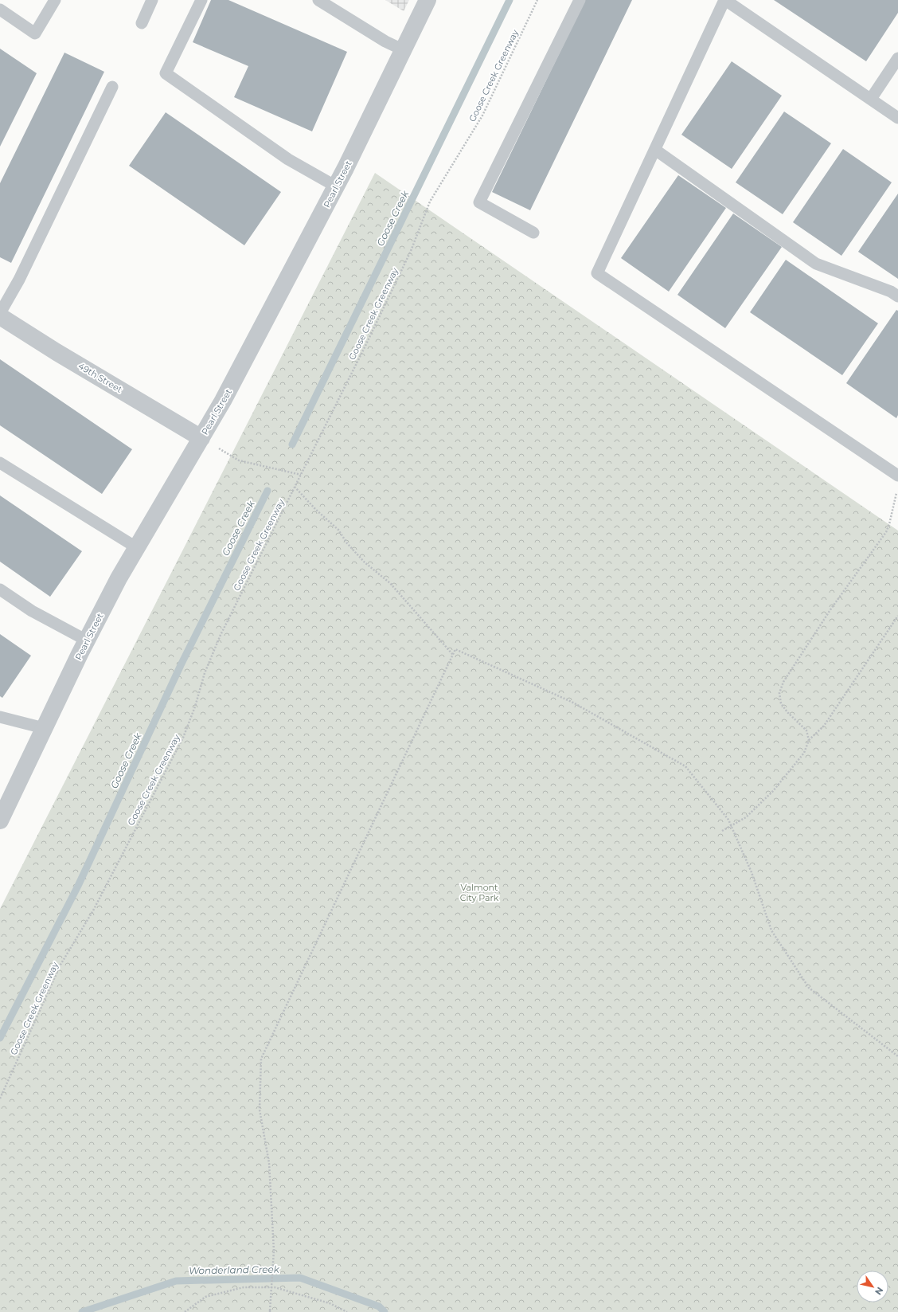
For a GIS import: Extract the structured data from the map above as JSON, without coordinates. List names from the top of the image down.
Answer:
{
  "streets": {
    "street": ["Pearl Street", "49th Street"],
    "path": ["Goose Creek Greenway"]
  },
  "crossings": [
    ["Pearl Street", "49th Street"]
  ],
  "water": ["Goose Creek", "Wonderland Creek"],
  "parks": ["Valmont City Park"],
  "north": "bottom right"
}
